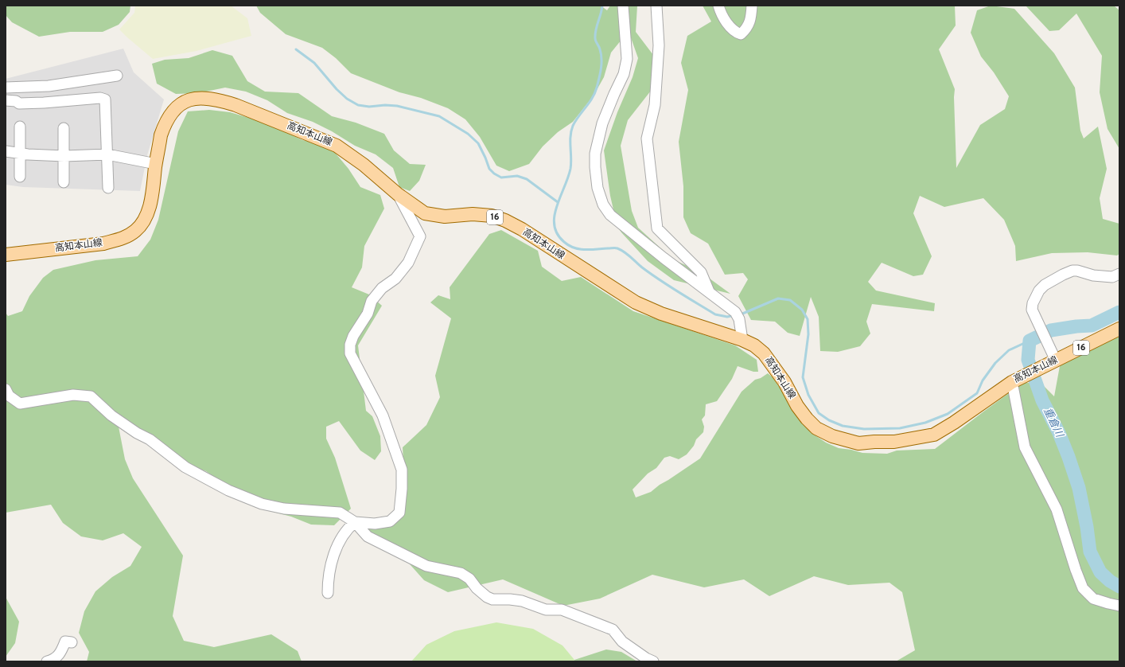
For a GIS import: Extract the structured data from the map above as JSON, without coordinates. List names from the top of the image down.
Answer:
{
  "streets": {
    "main road": ["高知本山線", "16"]
  },
  "water": ["重倉川"]
}
